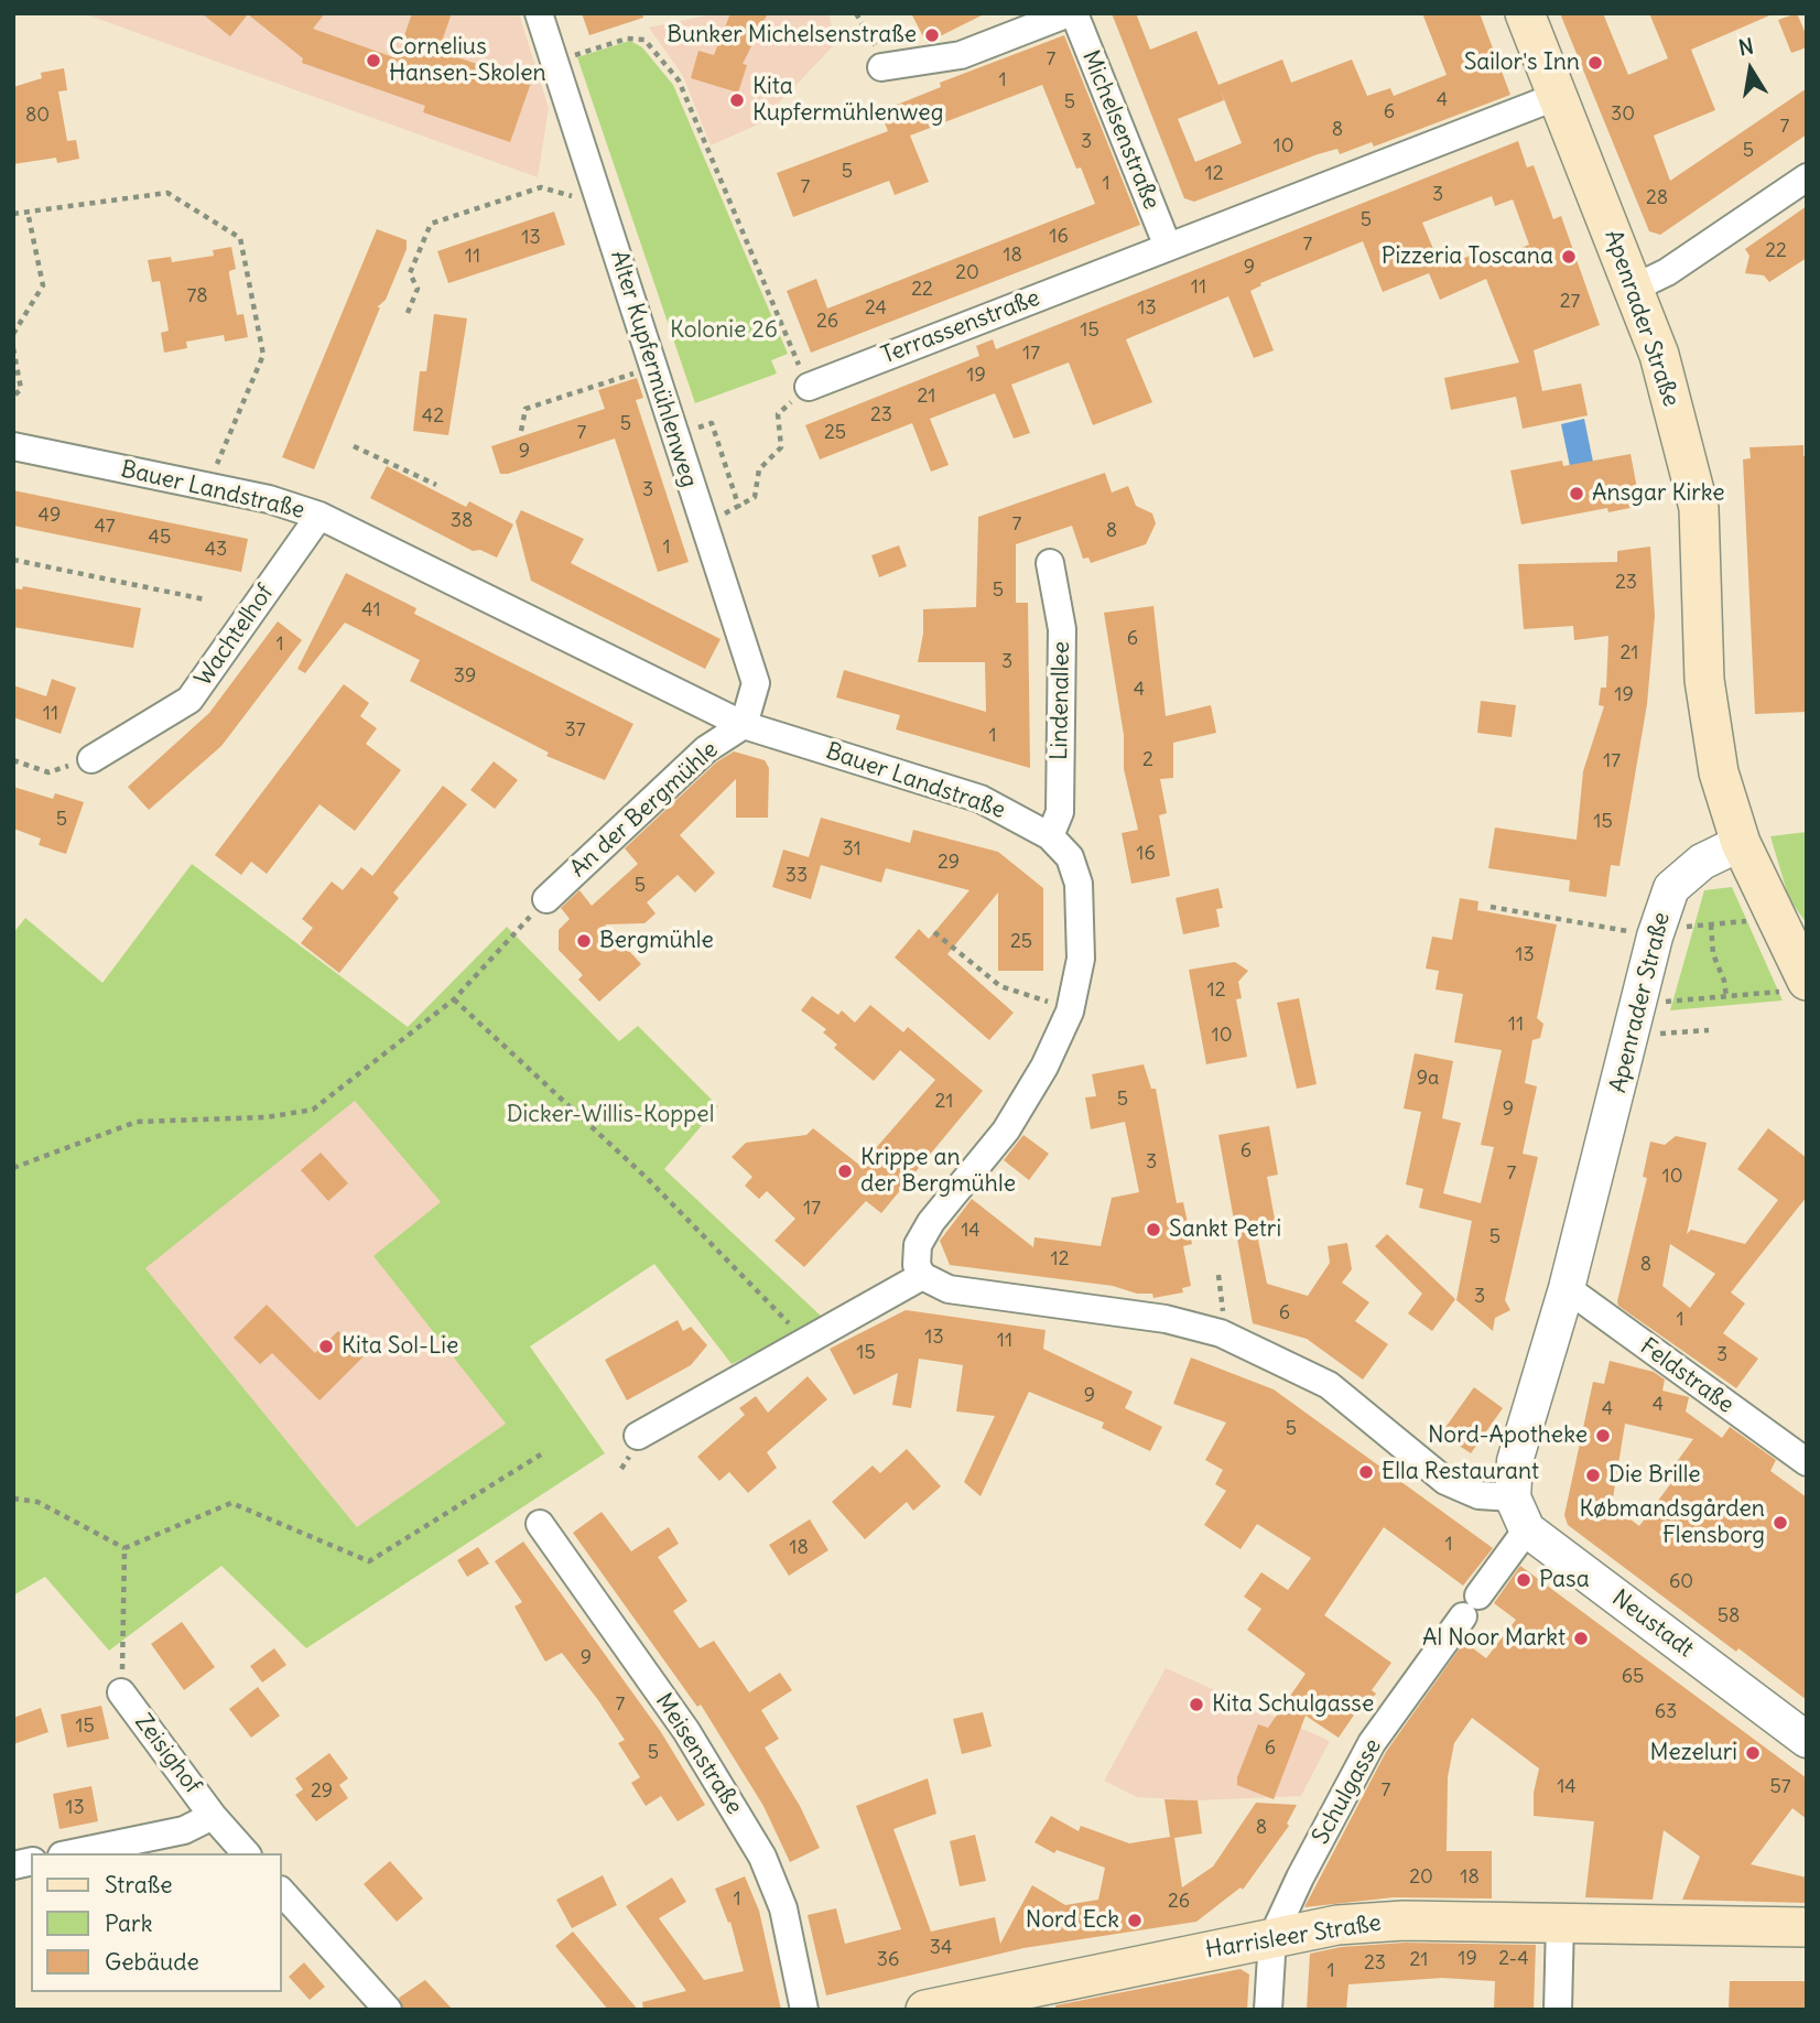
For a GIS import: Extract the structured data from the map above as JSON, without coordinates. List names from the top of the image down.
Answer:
{
  "streets": {
    "main road": ["Apenrader Straße", "Harrisleer Straße"],
    "street": [
      "Michelsenstraße",
      "Terrassenstraße",
      "Alter Kupfermühlenweg",
      "Bauer Landstraße",
      "Wachtelhof",
      "Lindenallee",
      "An der Bergmühle",
      "Feldstraße",
      "Neustadt",
      "Zeisighof",
      "Meisenstraße",
      "Schulgasse"
    ]
  },
  "crossings": [
    ["Michelsenstraße", "Terrassenstraße"],
    ["Apenrader Straße", "Terrassenstraße"],
    ["Apenrader Straße", "Feldstraße"],
    ["Apenrader Straße", "Neustadt"],
    ["Alter Kupfermühlenweg", "Bauer Landstraße"],
    ["Alter Kupfermühlenweg", "An der Bergmühle"],
    ["Bauer Landstraße", "Wachtelhof"],
    ["Bauer Landstraße", "Lindenallee"],
    ["Bauer Landstraße", "An der Bergmühle"],
    ["Neustadt", "Schulgasse"],
    ["Schulgasse", "Harrisleer Straße"]
  ],
  "parks": ["Kolonie 26", "Dicker-Willis-Koppel"],
  "places": [
    "Bunker Michelsenstraße",
    "Cornelius Hansen-Skolen",
    "Sailor's Inn",
    "Kita Kupfermühlenweg",
    "Pizzeria Toscana",
    "Ansgar Kirke",
    "Bergmühle",
    "Krippe an der Bergmühle",
    "Sankt Petri",
    "Kita Sol-Lie",
    "Nord-Apotheke",
    "Ella Restaurant",
    "Die Brille",
    "Købmandsgården Flensborg",
    "Pasa",
    "Al Noor Markt",
    "Kita Schulgasse",
    "Mezeluri",
    "Nord Eck"
  ],
  "house_numbers": [
    "7",
    "1",
    "4",
    "5",
    "6",
    "30",
    "80",
    "7",
    "8",
    "3",
    "10",
    "5",
    "5",
    "12",
    "1",
    "7",
    "3",
    "28",
    "5",
    "16",
    "13",
    "7",
    "22",
    "18",
    "11",
    "9",
    "20",
    "11",
    "22",
    "78",
    "27",
    "24",
    "13",
    "26",
    "15",
    "17",
    "19",
    "21",
    "23",
    "42",
    "5",
    "7",
    "25",
    "9",
    "3",
    "49",
    "38",
    "7",
    "47",
    "8",
    "45",
    "1",
    "43",
    "23",
    "5",
    "41",
    "6",
    "1",
    "21",
    "3",
    "39",
    "4",
    "19",
    "11",
    "37",
    "1",
    "2",
    "17",
    "5",
    "15",
    "31",
    "16",
    "29",
    "33",
    "5",
    "25",
    "13",
    "12",
    "11",
    "10",
    "9a",
    "5",
    "21",
    "9",
    "6",
    "3",
    "7",
    "10",
    "17",
    "14",
    "5",
    "12",
    "8",
    "3",
    "6",
    "1",
    "13",
    "11",
    "15",
    "3",
    "9",
    "4",
    "4",
    "5",
    "1",
    "18",
    "60",
    "58",
    "9",
    "65",
    "7",
    "63",
    "15",
    "6",
    "5",
    "14",
    "57",
    "7",
    "29",
    "13",
    "8",
    "20",
    "18",
    "1",
    "26",
    "34",
    "19",
    "2-4",
    "36",
    "21",
    "23",
    "1"
  ],
  "legend": ["Straße", "Park", "Gebäude"],
  "north": "top"
}
